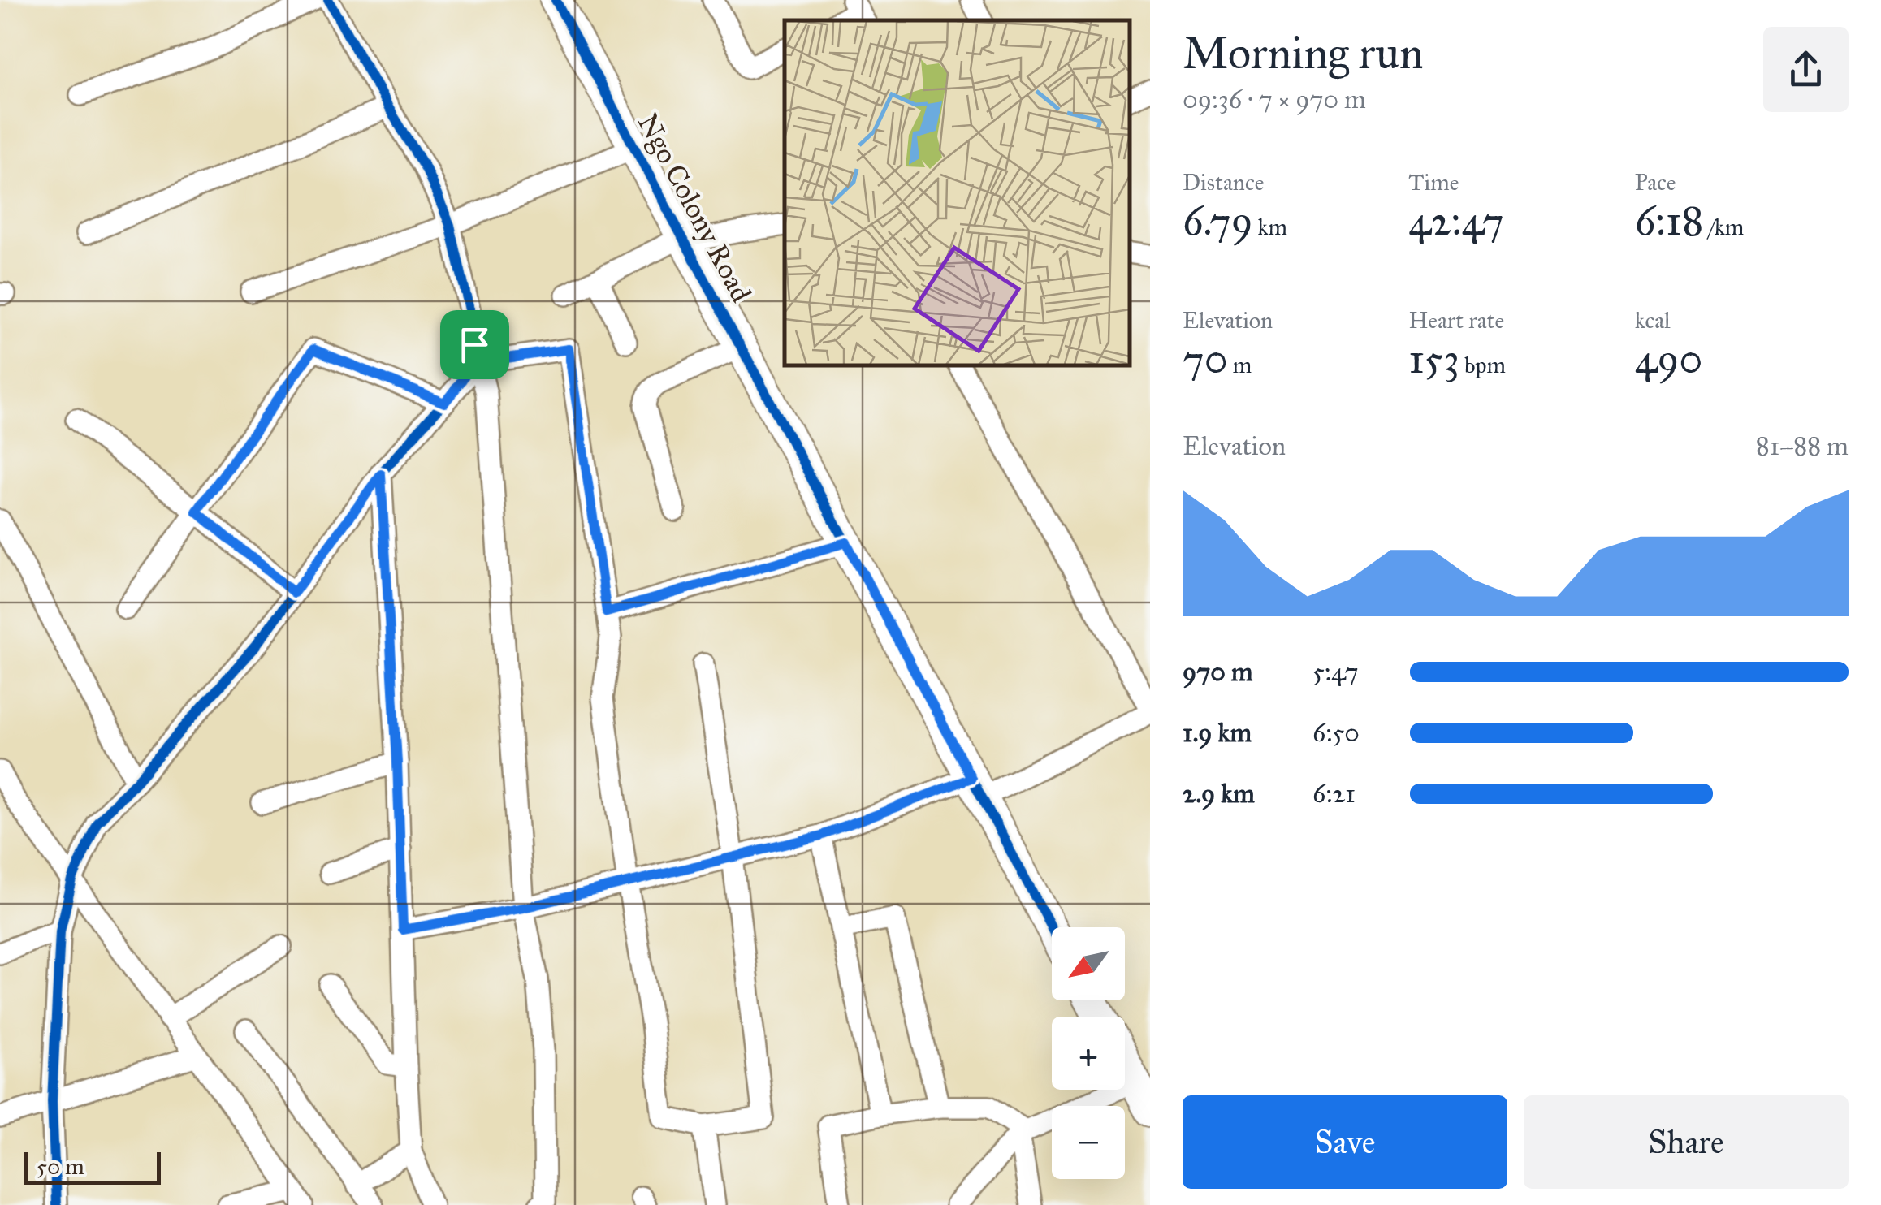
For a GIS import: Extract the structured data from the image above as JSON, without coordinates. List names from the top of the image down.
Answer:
{
  "streets": {
    "street": ["Ngo Colony Road"]
  },
  "scale_bar": "50 m",
  "north": "bottom left",
  "page": {
    "heading": ["Morning run", "09:36 · 7 × 970 m"],
    "stats": [
      ["Distance", "6.79 km"],
      ["Time", "42:47"],
      ["Pace", "6:18 /km"],
      ["Elevation", "70 m"],
      ["Heart rate", "153 bpm"],
      ["kcal", "490"]
    ],
    "chart": ["Elevation", "81–88 m"],
    "list": [
      {
        "name": "970 m",
        "note": "5:47"
      },
      {
        "name": "1.9 km",
        "note": "6:50"
      },
      {
        "name": "2.9 km",
        "note": "6:21"
      }
    ],
    "map_buttons": ["+", "−"],
    "buttons": ["Save", "Share"],
    "scale": "50 m"
  }
}
